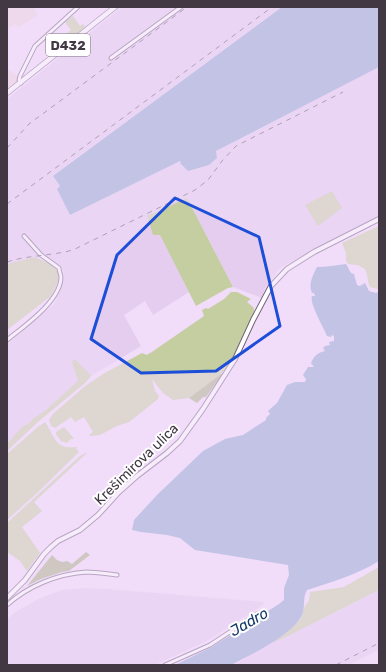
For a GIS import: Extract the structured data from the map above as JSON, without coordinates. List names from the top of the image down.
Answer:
{
  "streets": {
    "main road": ["D432", "Krešimirova ulica"]
  },
  "water": ["Jadro"]
}
